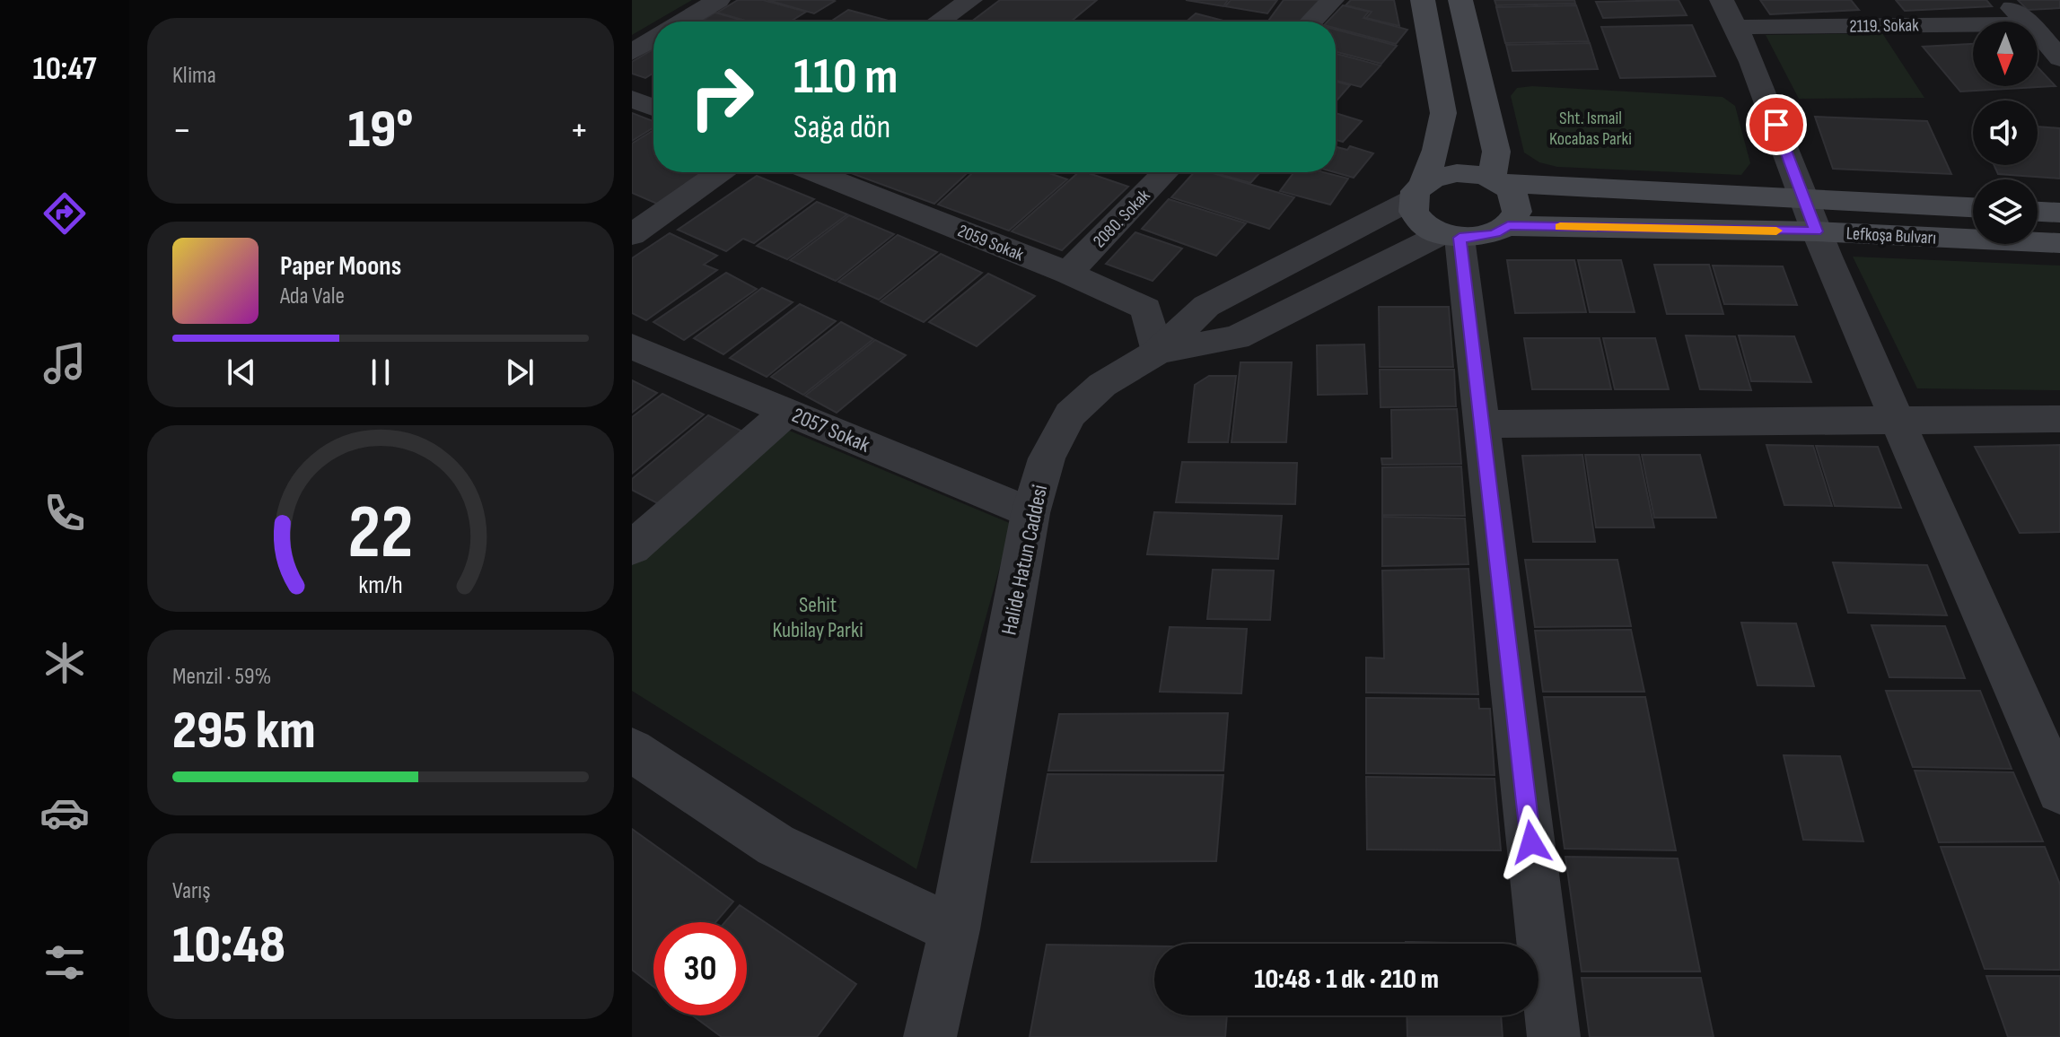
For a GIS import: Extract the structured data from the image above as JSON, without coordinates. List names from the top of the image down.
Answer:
{
  "streets": {
    "main road": ["Lefkoşa Bulvarı"],
    "street": [
      "2119. Sokak",
      "2080. Sokak",
      "2059 Sokak",
      "2057 Sokak",
      "Halide Hatun Caddesi"
    ]
  },
  "crossings": [
    ["2080. Sokak", "2059 Sokak"],
    ["Lefkoşa Bulvarı", "Halide Hatun Caddesi"],
    ["2059 Sokak", "Halide Hatun Caddesi"],
    ["2057 Sokak", "Halide Hatun Caddesi"]
  ],
  "parks": ["Sht. Ismail Kocabas Parki", "Sehit Kubilay Parki"],
  "north": "bottom",
  "page": {
    "tabs": "10:47",
    "tile": [
      "Klima",
      ["Menzil · 59%", "295 km"],
      ["Varış", "10:48"]
    ],
    "turn": ["110 m", "Sağa dön"],
    "heat": ["−", "19°", "+"],
    "song": ["Paper Moons", "Ada Vale"],
    "limit": "30",
    "trip": "10:48 · 1 dk · 210 m",
    "gauge": ["22", "km/h"]
  }
}
